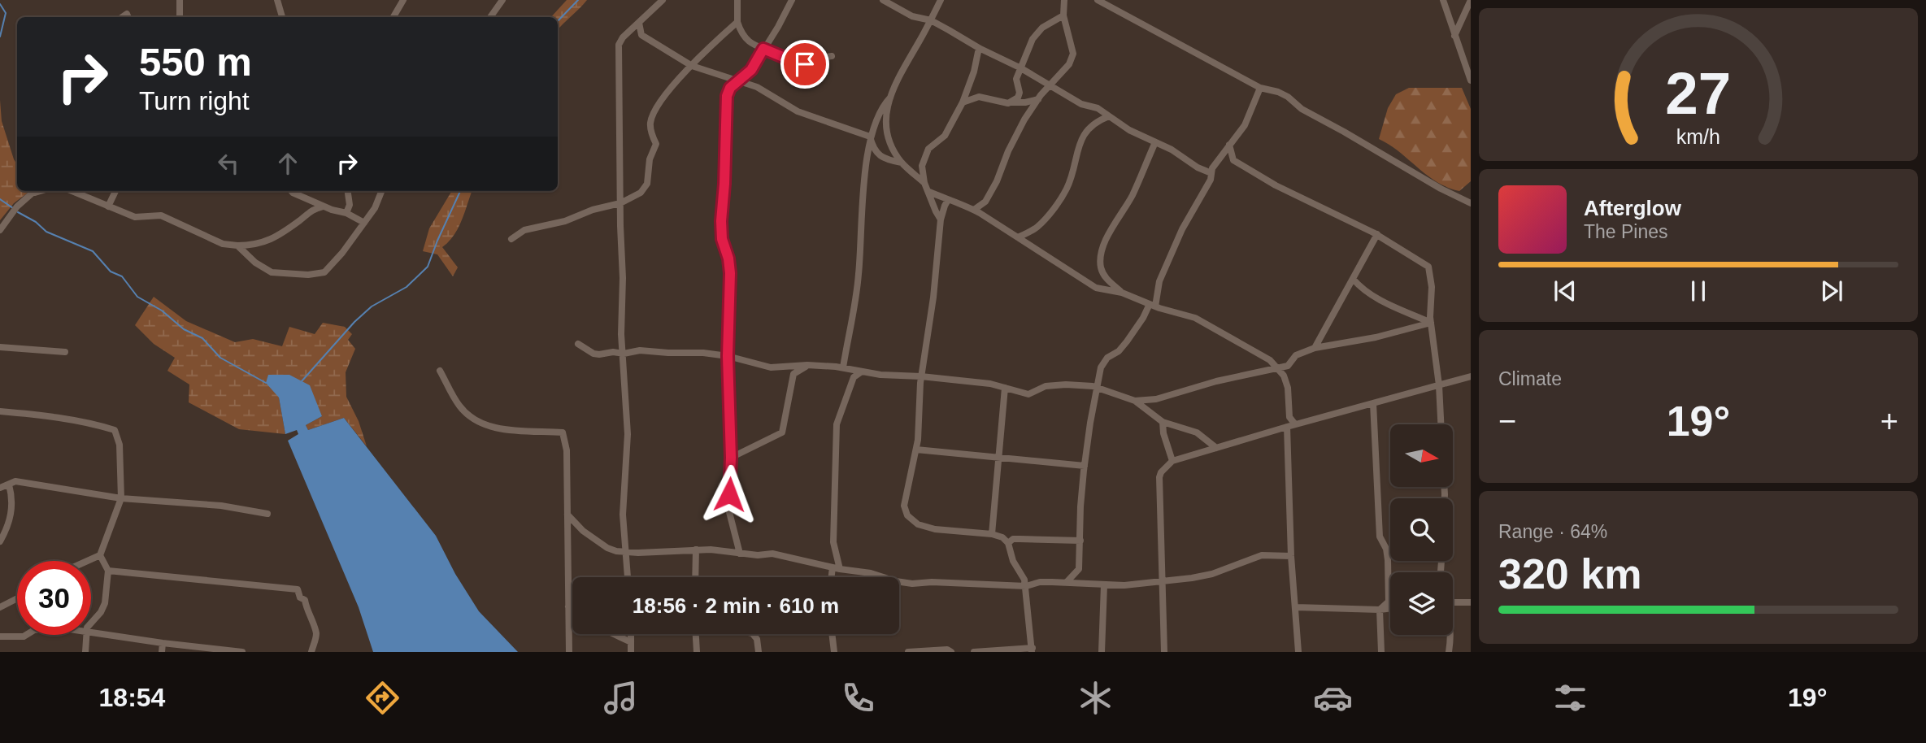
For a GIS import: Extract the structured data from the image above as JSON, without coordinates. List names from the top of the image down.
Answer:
{
  "north": "right",
  "page": {
    "turn": ["550 m", "Turn right"],
    "song": ["Afterglow", "The Pines"],
    "tile": [
      "Climate",
      ["Range · 64%", "320 km"]
    ],
    "heat": ["−", "19°", "+"],
    "limit": "30",
    "trip": "18:56 · 2 min · 610 m",
    "tabs": ["18:54", "19°"],
    "gauge": ["27", "km/h"]
  }
}
